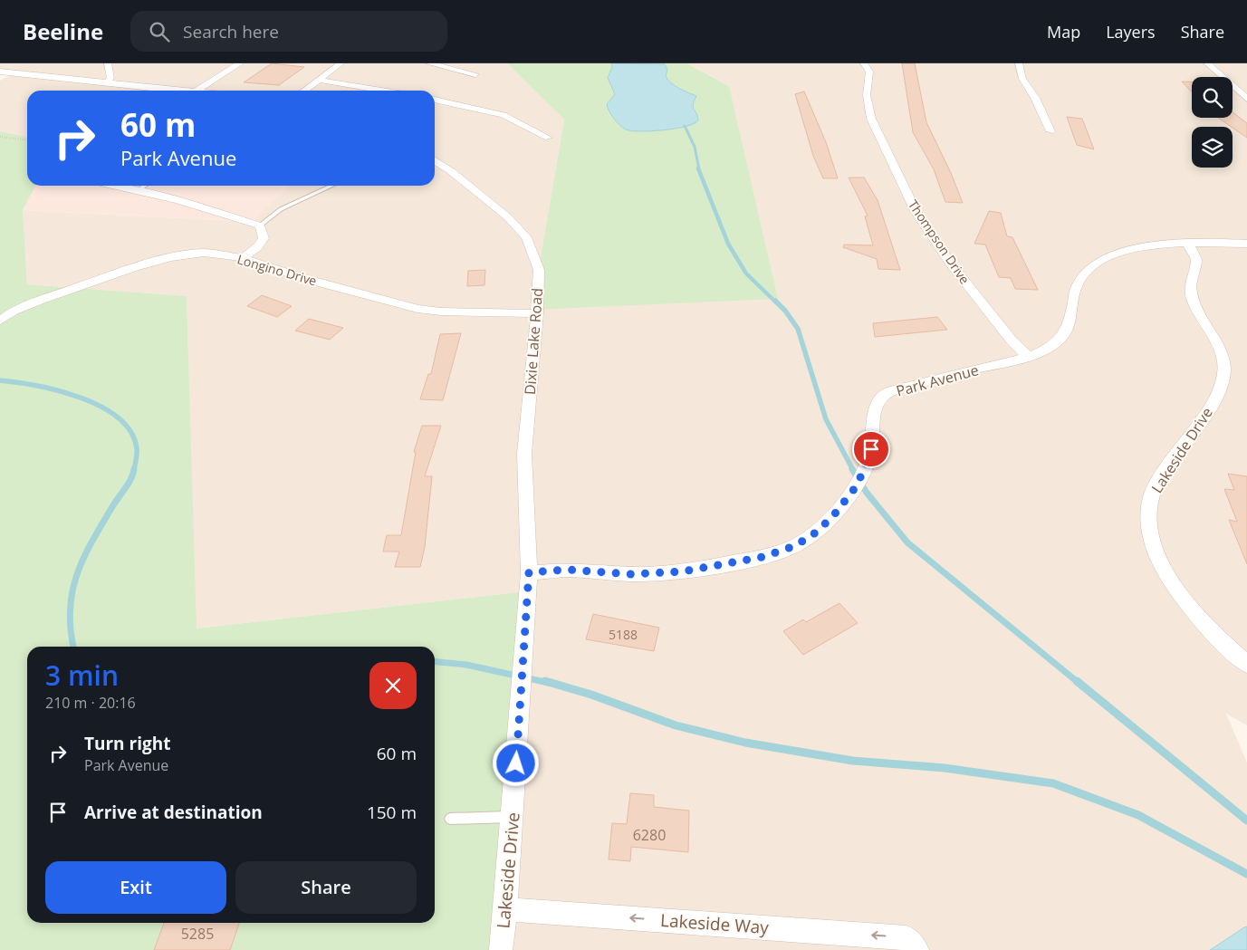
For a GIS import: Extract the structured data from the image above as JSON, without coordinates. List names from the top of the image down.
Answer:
{
  "streets": {
    "street": [
      "Thompson Drive",
      "Longino Drive",
      "Dixie Lake Road",
      "Park Avenue",
      "Lakeside Drive",
      "Lakeside Way"
    ]
  },
  "crossings": [
    ["Thompson Drive", "Park Avenue"],
    ["Longino Drive", "Dixie Lake Road"],
    ["Dixie Lake Road", "Park Avenue"],
    ["Dixie Lake Road", "Lakeside Drive"],
    ["Park Avenue", "Lakeside Drive"],
    ["Lakeside Drive", "Lakeside Way"]
  ],
  "one_way": ["Lakeside Way"],
  "house_numbers": ["5188", "6280", "5285"],
  "page": {
    "header": "Beeline",
    "search": "Search here",
    "nav": ["Map", "Layers", "Share"],
    "turn": ["60 m", "Park Avenue"],
    "heading": ["3 min", "210 m · 20:16"],
    "list": [
      {
        "name": "Turn right",
        "note": "Park Avenue",
        "value": "60 m"
      },
      {
        "name": "Arrive at destination",
        "value": "150 m"
      }
    ],
    "buttons": ["Exit", "Share"]
  }
}
